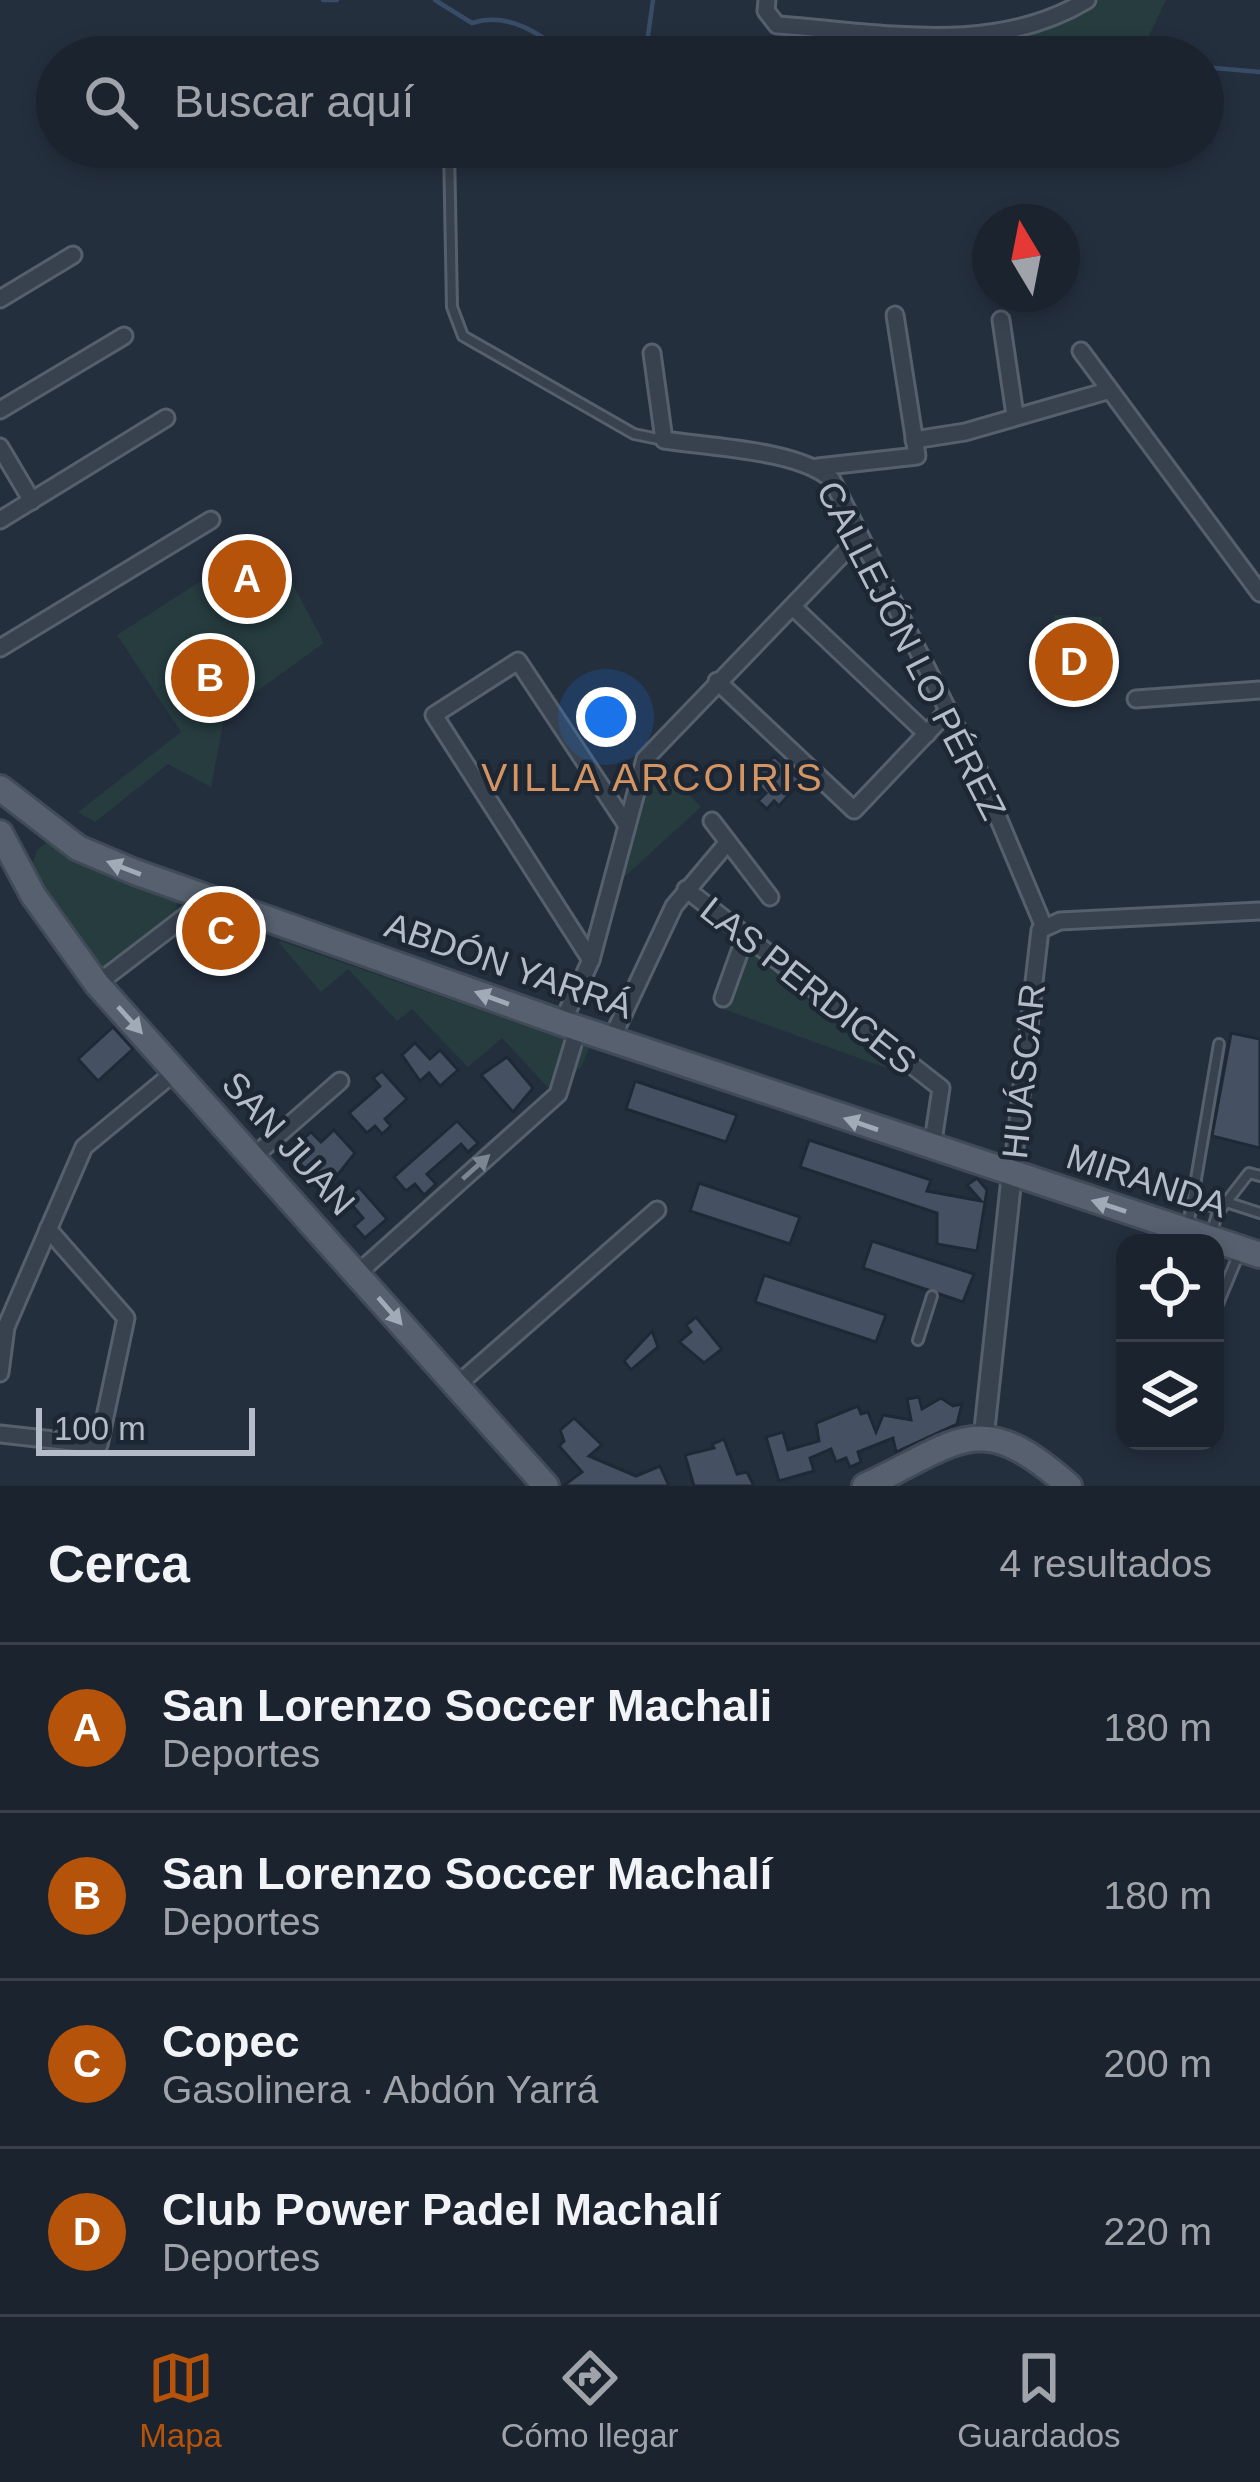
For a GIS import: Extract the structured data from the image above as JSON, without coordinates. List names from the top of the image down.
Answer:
{
  "streets": {
    "main road": ["ABDÓN YARRÁ", "SAN JUAN", "MIRANDA"],
    "street": ["CALLEJÓN LO PÉREZ", "LAS PERDICES", "HUÁSCAR"]
  },
  "crossings": [
    ["CALLEJÓN LO PÉREZ", "HUÁSCAR"],
    ["ABDÓN YARRÁ", "LAS PERDICES"],
    ["ABDÓN YARRÁ", "HUÁSCAR"],
    ["ABDÓN YARRÁ", "MIRANDA"],
    ["HUÁSCAR", "MIRANDA"]
  ],
  "one_way": ["ABDÓN YARRÁ", "MIRANDA"],
  "districts": ["VILLA ARCOIRIS"],
  "scale_bar": "100 m",
  "north": "top",
  "page": {
    "search": "Buscar aquí",
    "pins": [
      "A",
      "D",
      "B",
      "C"
    ],
    "scale": "100 m",
    "heading": ["Cerca", "4 resultados"],
    "list": [
      {
        "mark": "A",
        "name": "San Lorenzo Soccer Machali",
        "note": "Deportes",
        "value": "180 m"
      },
      {
        "mark": "B",
        "name": "San Lorenzo Soccer Machalí",
        "note": "Deportes",
        "value": "180 m"
      },
      {
        "mark": "C",
        "name": "Copec",
        "note": "Gasolinera · Abdón Yarrá",
        "value": "200 m"
      },
      {
        "mark": "D",
        "name": "Club Power Padel Machalí",
        "note": "Deportes",
        "value": "220 m"
      }
    ],
    "nav": ["Mapa", "Cómo llegar", "Guardados"]
  }
}
